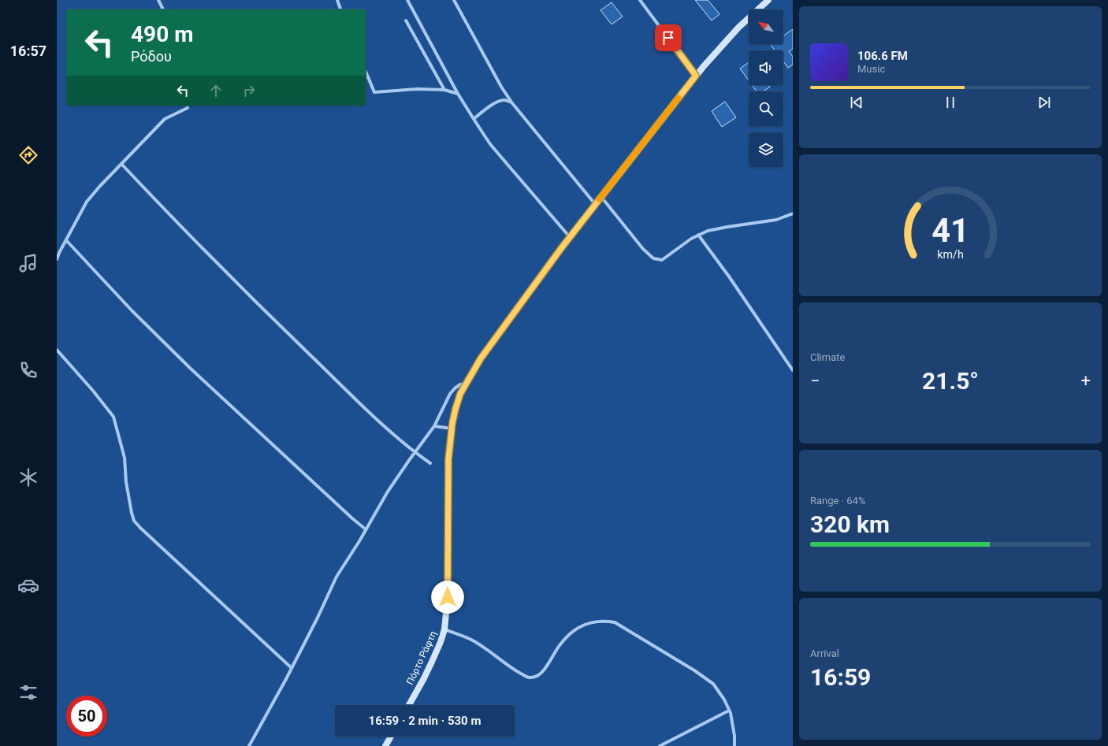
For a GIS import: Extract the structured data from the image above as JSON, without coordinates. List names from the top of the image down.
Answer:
{
  "streets": {
    "main road": ["Πόρτο Ράφτη"]
  },
  "north": "top left",
  "page": {
    "tabs": "16:57",
    "turn": ["490 m", "Ρόδου"],
    "song": ["106.6 FM", "Music"],
    "tile": [
      "Climate",
      ["Range · 64%", "320 km"],
      ["Arrival", "16:59"]
    ],
    "heat": ["−", "21.5°", "+"],
    "limit": "50",
    "trip": "16:59 · 2 min · 530 m",
    "gauge": ["41", "km/h"]
  }
}
